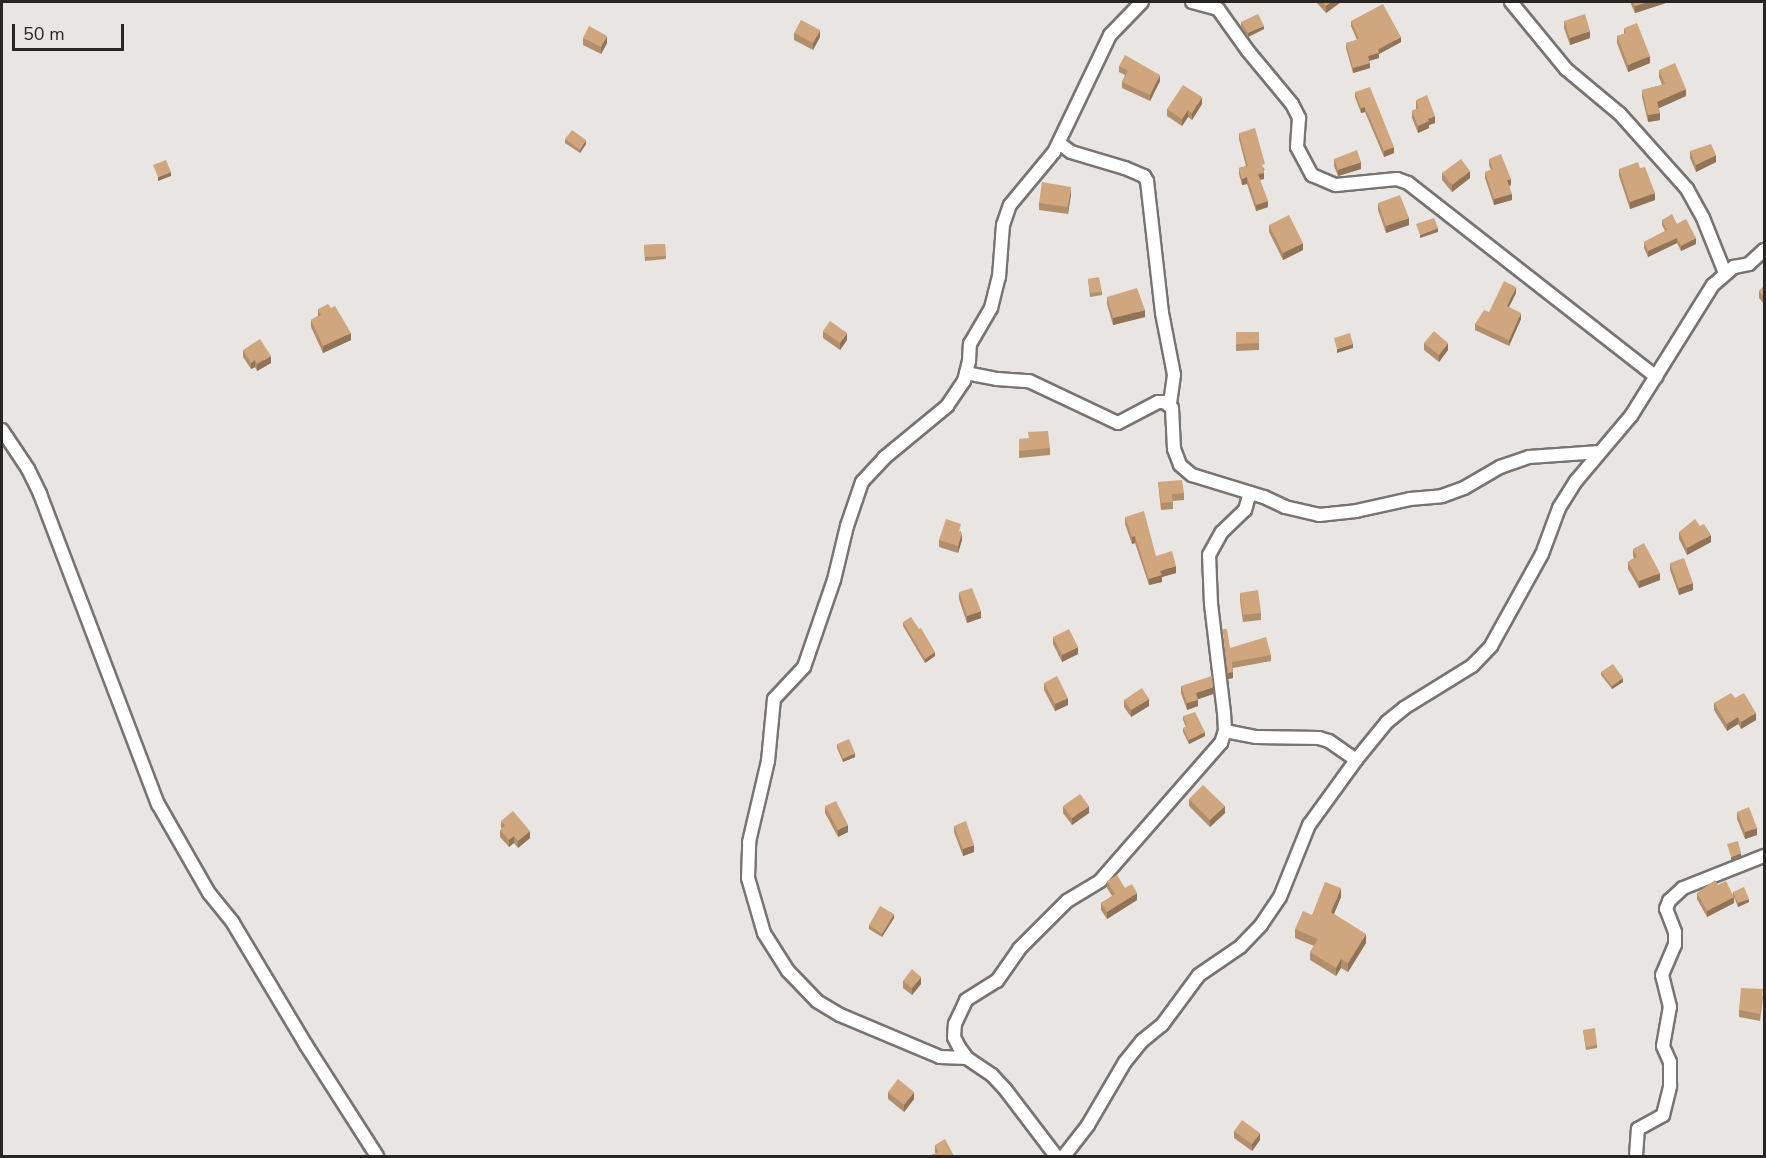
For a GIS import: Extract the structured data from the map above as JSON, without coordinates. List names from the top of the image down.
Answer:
{
  "scale_bar": "50 m"
}
